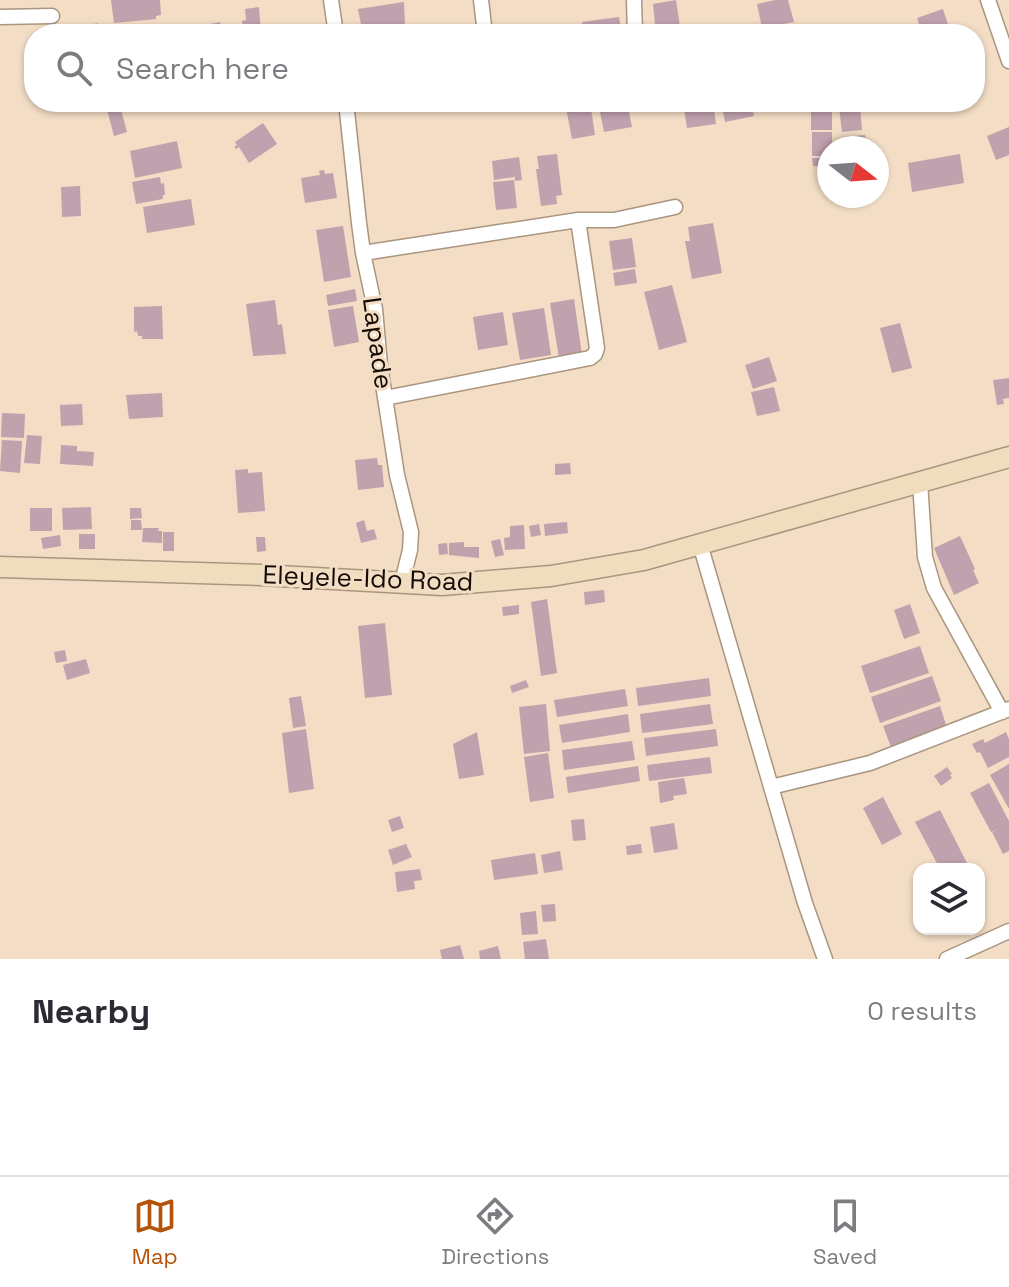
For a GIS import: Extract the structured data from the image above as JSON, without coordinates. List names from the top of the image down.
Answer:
{
  "streets": {
    "main road": ["Eleyele-Ido Road"],
    "street": ["Lapade"]
  },
  "crossings": [
    ["Lapade", "Eleyele-Ido Road"]
  ],
  "north": "right",
  "page": {
    "search": "Search here",
    "heading": ["Nearby", "0 results"],
    "nav": ["Map", "Directions", "Saved"]
  }
}
